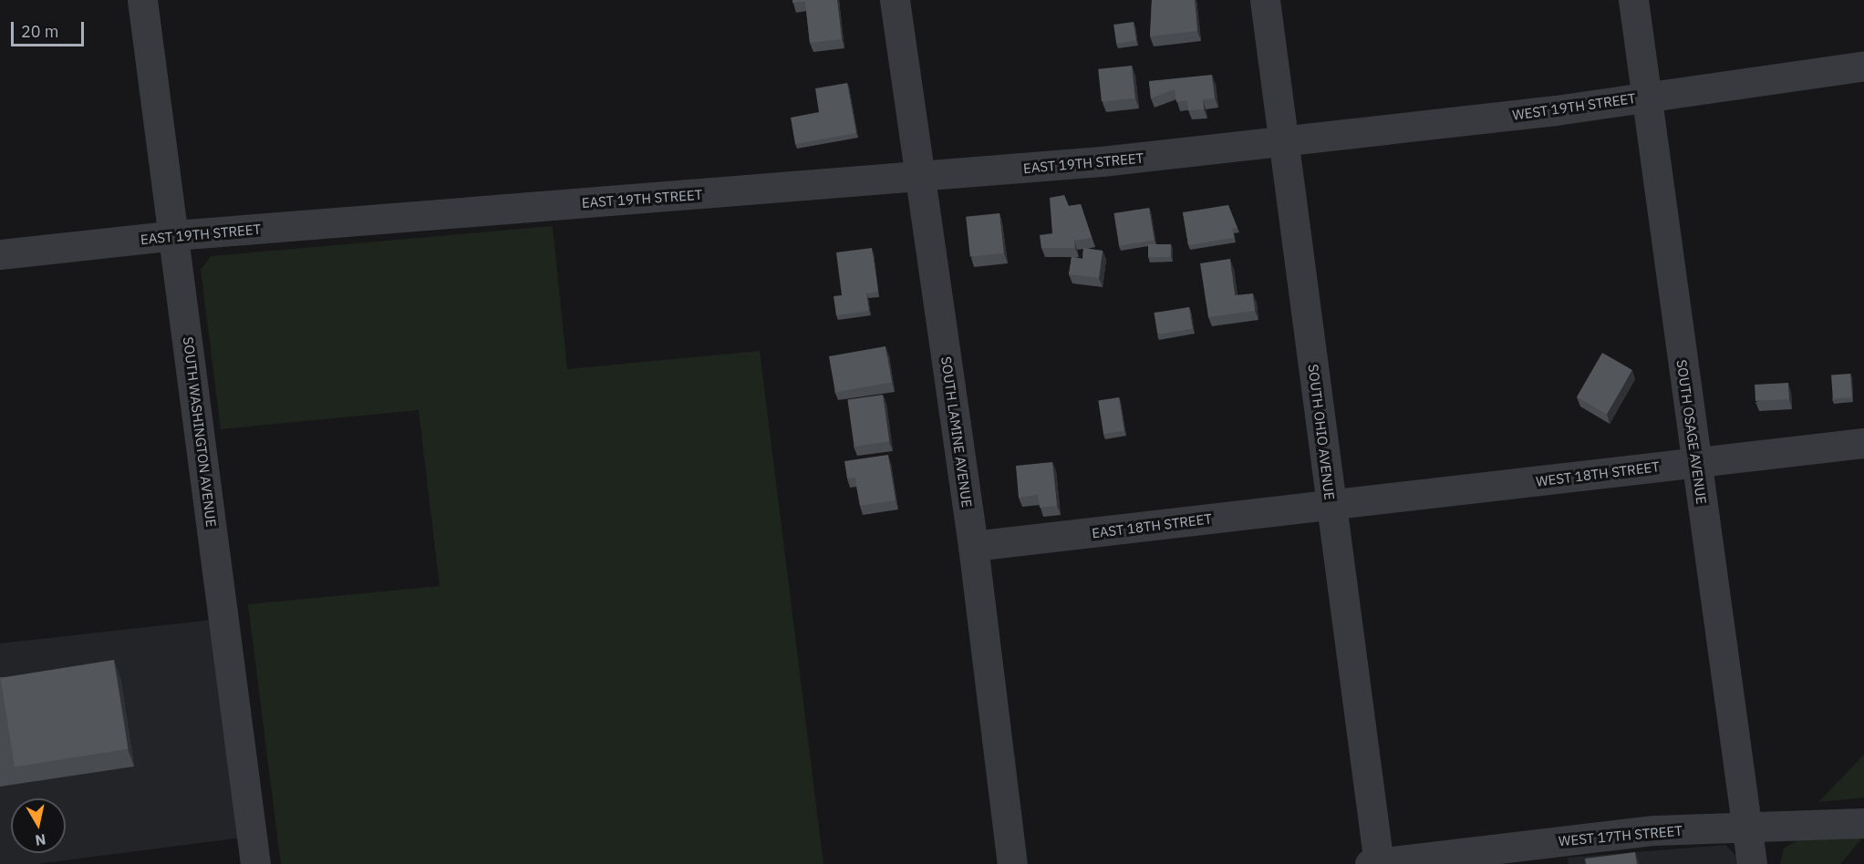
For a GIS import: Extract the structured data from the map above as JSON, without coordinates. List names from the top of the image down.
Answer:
{
  "streets": {
    "street": [
      "WEST 19TH STREET",
      "EAST 19TH STREET",
      "SOUTH WASHINGTON AVENUE",
      "SOUTH LAMINE AVENUE",
      "SOUTH OHIO AVENUE",
      "SOUTH OSAGE AVENUE",
      "WEST 18TH STREET",
      "EAST 18TH STREET",
      "WEST 17TH STREET"
    ]
  },
  "crossings": [
    ["WEST 19TH STREET", "EAST 19TH STREET"],
    ["WEST 19TH STREET", "SOUTH OHIO AVENUE"],
    ["WEST 19TH STREET", "SOUTH OSAGE AVENUE"],
    ["EAST 19TH STREET", "SOUTH WASHINGTON AVENUE"],
    ["EAST 19TH STREET", "SOUTH LAMINE AVENUE"],
    ["EAST 19TH STREET", "SOUTH OHIO AVENUE"],
    ["SOUTH LAMINE AVENUE", "EAST 18TH STREET"],
    ["SOUTH OHIO AVENUE", "WEST 18TH STREET"],
    ["SOUTH OHIO AVENUE", "EAST 18TH STREET"],
    ["SOUTH OHIO AVENUE", "WEST 17TH STREET"],
    ["SOUTH OSAGE AVENUE", "WEST 18TH STREET"],
    ["SOUTH OSAGE AVENUE", "WEST 17TH STREET"],
    ["WEST 18TH STREET", "EAST 18TH STREET"]
  ],
  "scale_bar": "20 m",
  "north": "bottom"
}
